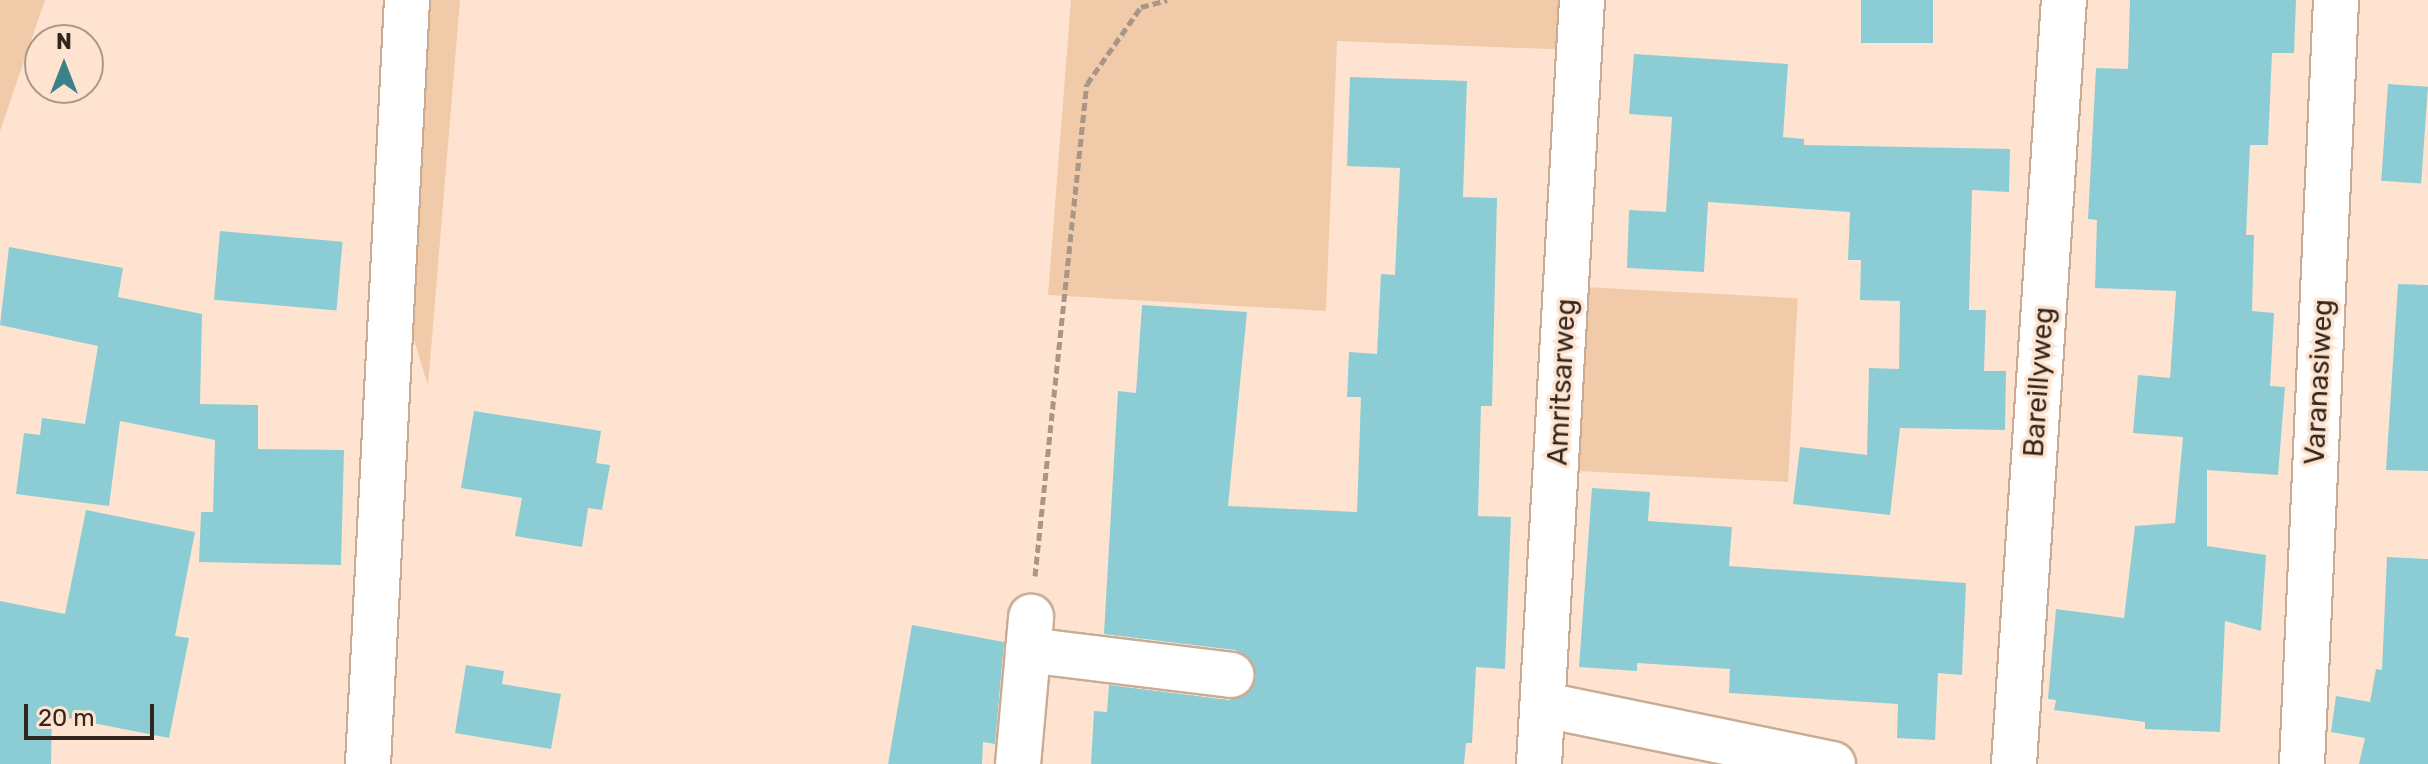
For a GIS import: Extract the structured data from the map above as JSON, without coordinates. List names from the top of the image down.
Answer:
{
  "streets": {
    "street": ["Amritsarweg", "Bareillyweg", "Varanasiweg"]
  },
  "scale_bar": "20 m",
  "north": "top"
}
